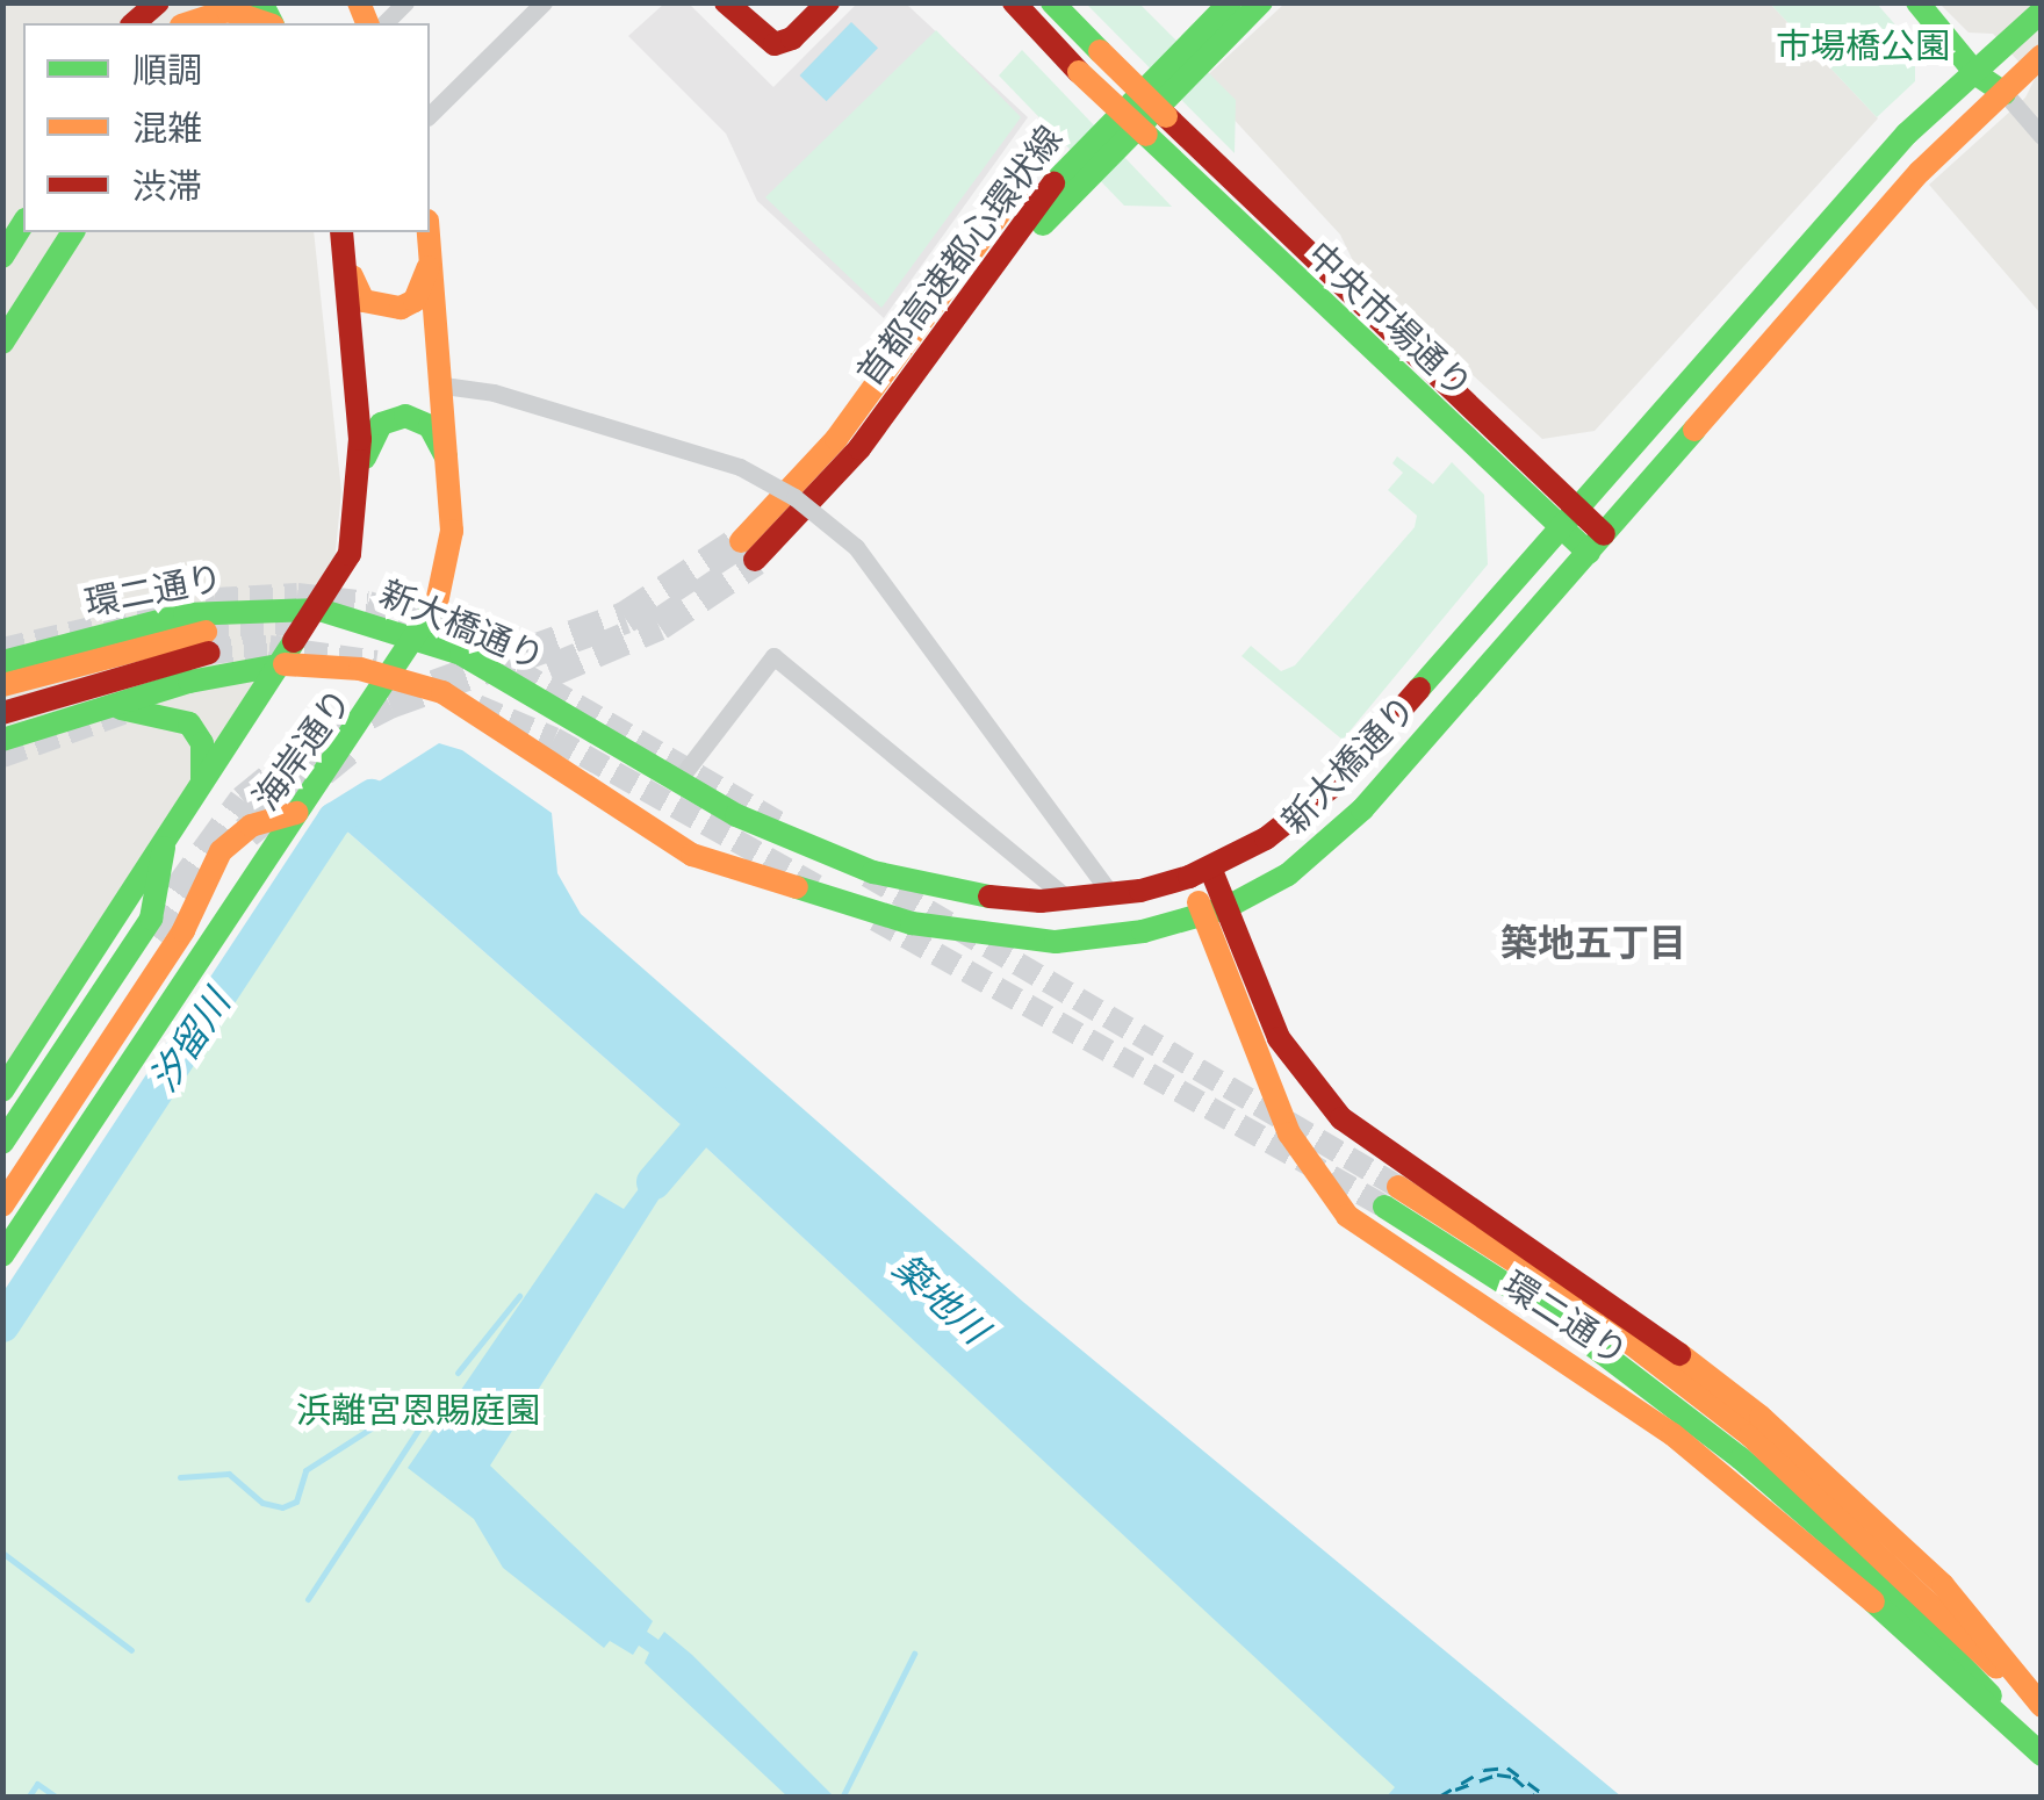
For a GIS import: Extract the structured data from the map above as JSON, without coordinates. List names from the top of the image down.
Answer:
{
  "streets": {
    "main road": [
      "首都高速都心環状線",
      "中央市場通り",
      "環二通り",
      "新大橋通り",
      "海岸通り"
    ]
  },
  "crossings": [
    ["中央市場通り", "新大橋通り"],
    ["環二通り", "新大橋通り"],
    ["環二通り", "海岸通り"],
    ["新大橋通り", "海岸通り"]
  ],
  "districts": ["築地五丁目"],
  "water": ["汐留川", "築地川"],
  "parks": ["市場橋公園", "浜離宮恩賜庭園"],
  "legend": ["順調", "混雑", "渋滞"]
}
